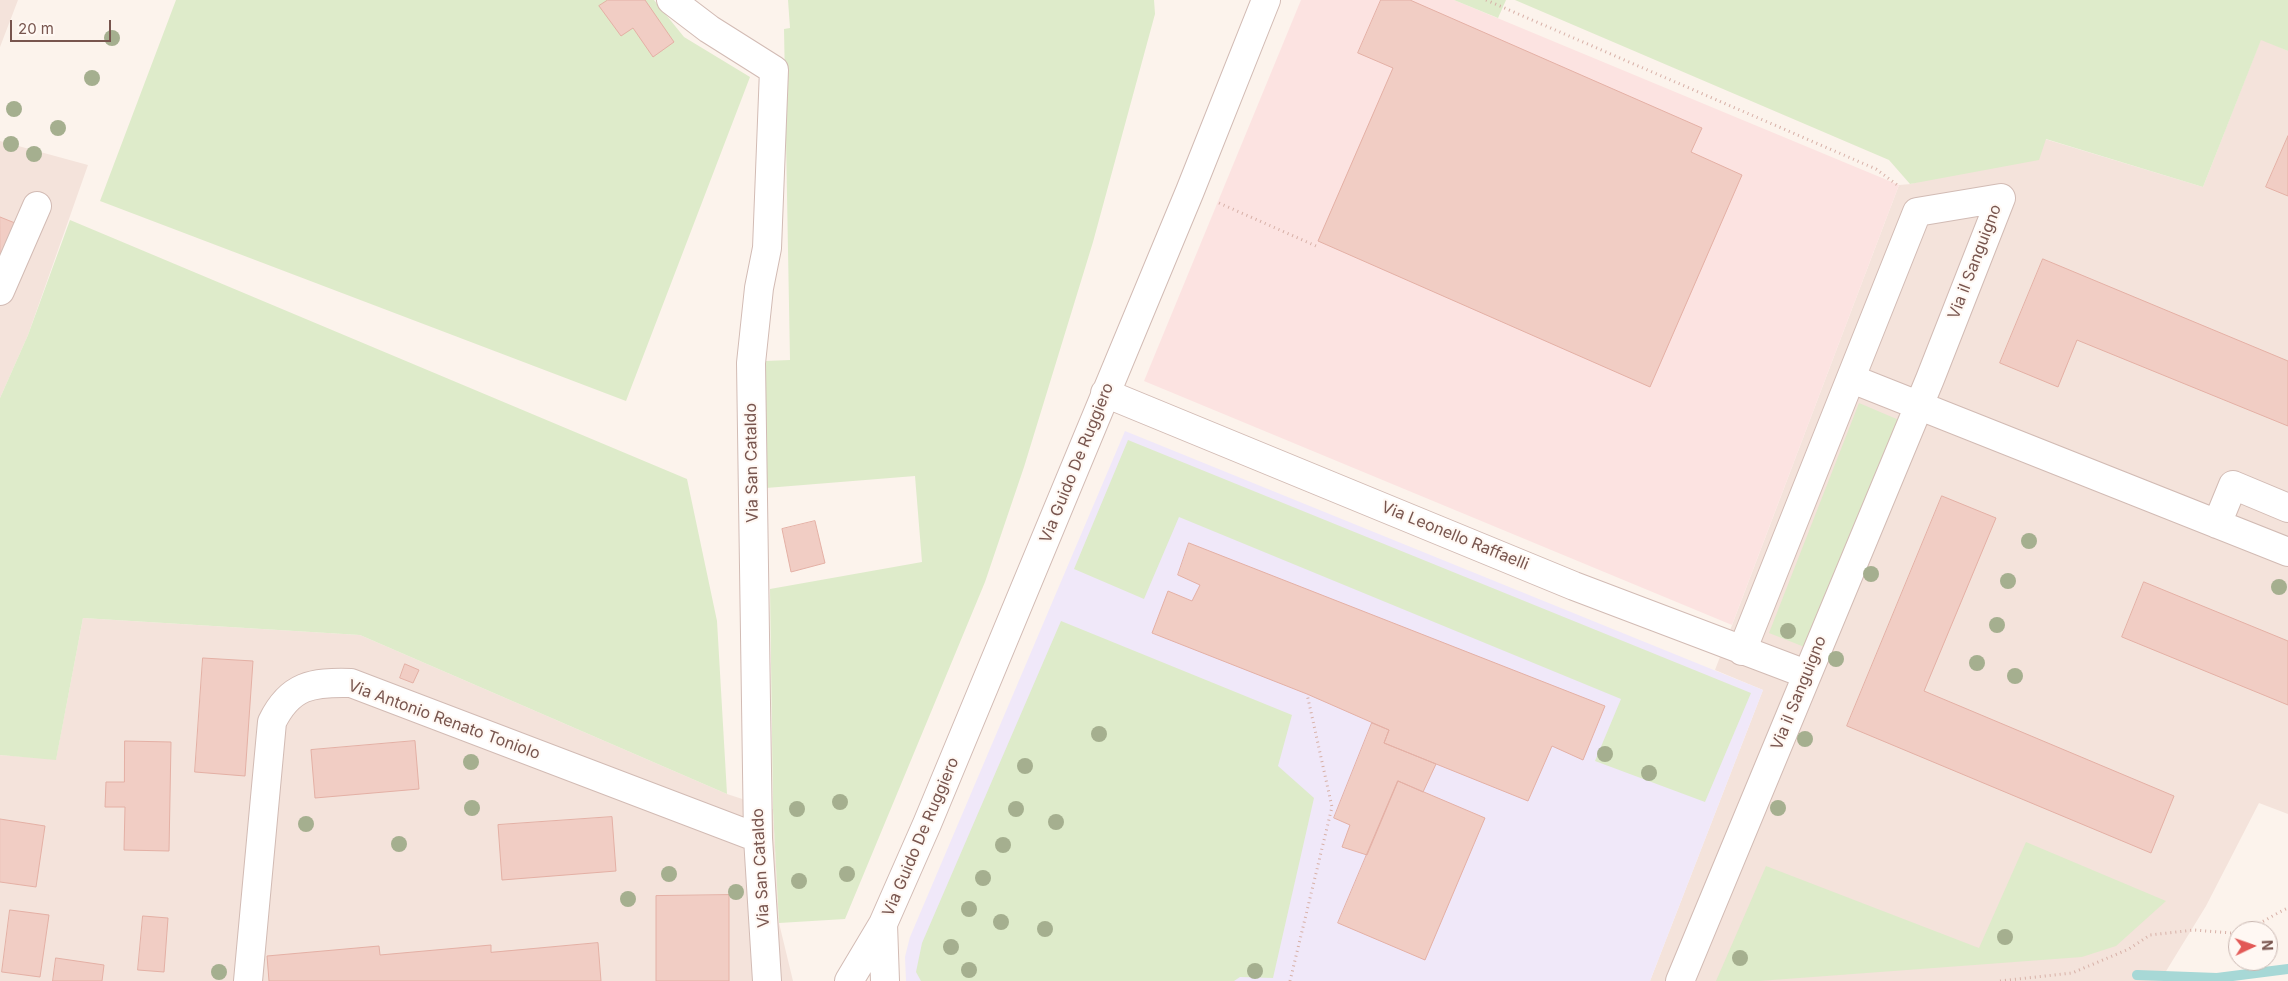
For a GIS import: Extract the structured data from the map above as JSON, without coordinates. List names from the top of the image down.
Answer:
{
  "streets": {
    "street": [
      "Via il Sanguigno",
      "Via San Cataldo",
      "Via Guido De Ruggiero",
      "Via Leonello Raffaelli",
      "Via Antonio Renato Toniolo"
    ]
  },
  "crossings": [
    ["Via il Sanguigno", "Via Leonello Raffaelli"],
    ["Via San Cataldo", "Via Antonio Renato Toniolo"],
    ["Via Guido De Ruggiero", "Via Leonello Raffaelli"]
  ],
  "scale_bar": "20 m",
  "north": "right"
}
